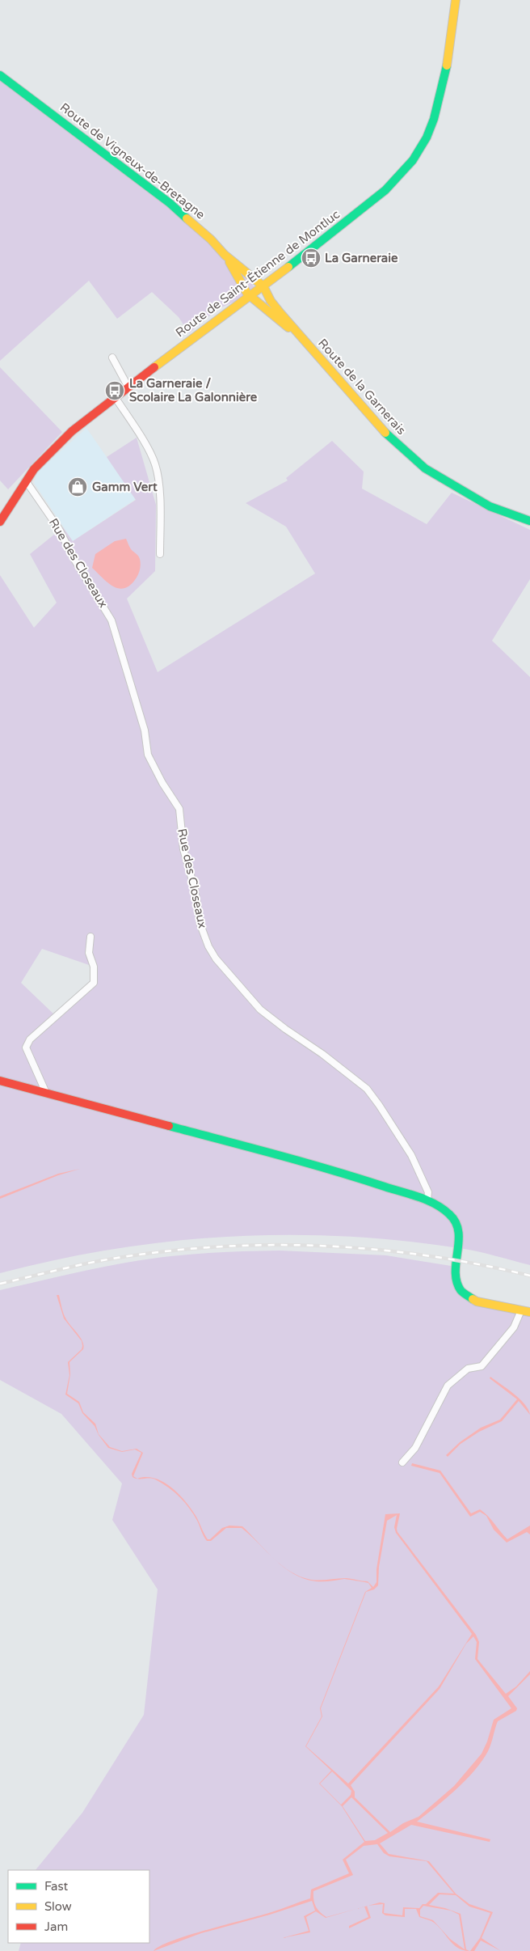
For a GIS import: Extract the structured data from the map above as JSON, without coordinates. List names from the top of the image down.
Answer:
{
  "streets": {
    "main road": ["Route de Vigneux-de-Bretagne", "Route de Saint-Étienne de Montluc", "Route de la Garnerais"],
    "street": ["Rue des Closeaux"]
  },
  "crossings": [
    ["Route de Vigneux-de-Bretagne", "Route de Saint-Étienne de Montluc"],
    ["Route de Vigneux-de-Bretagne", "Route de la Garnerais"],
    ["Route de Saint-Étienne de Montluc", "Route de la Garnerais"],
    ["Route de Saint-Étienne de Montluc", "Rue des Closeaux"]
  ],
  "places": {
    "bus stop": ["La Garneraie", "La Garneraie / Scolaire La Galonnière"],
    "shop": ["Gamm Vert"]
  },
  "legend": ["Fast", "Slow", "Jam"]
}
